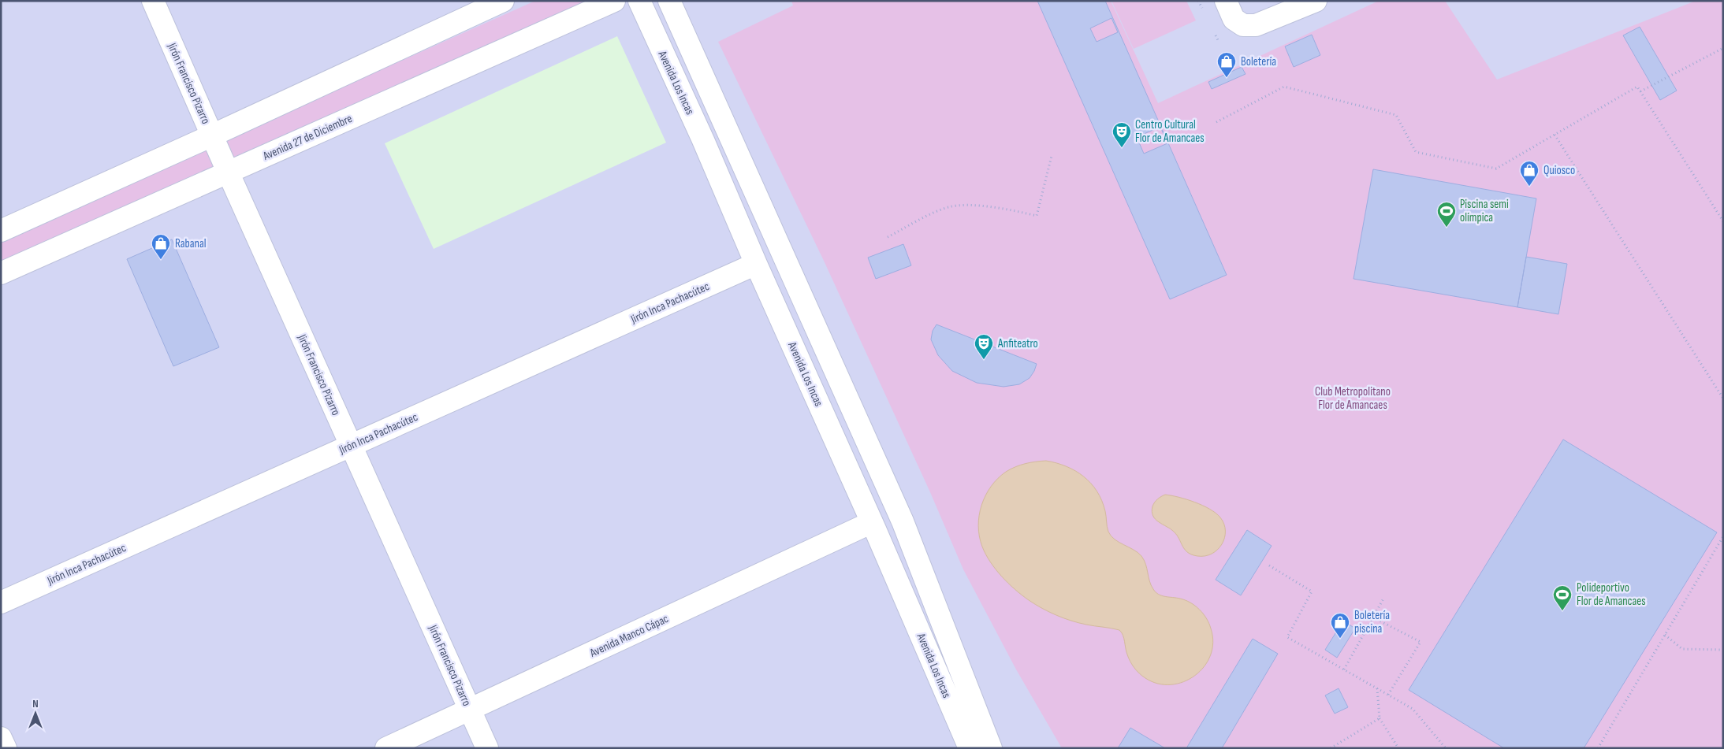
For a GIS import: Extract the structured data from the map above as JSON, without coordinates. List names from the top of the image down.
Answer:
{
  "streets": {
    "street": [
      "Avenida Los Incas",
      "Jirón Francisco Pizarro",
      "Avenida 27 de Diciembre",
      "Jirón Inca Pachacútec",
      "Avenida Manco Cápac"
    ]
  },
  "crossings": [
    ["Avenida Los Incas", "Jirón Inca Pachacútec"],
    ["Avenida Los Incas", "Avenida Manco Cápac"],
    ["Jirón Francisco Pizarro", "Avenida 27 de Diciembre"],
    ["Jirón Francisco Pizarro", "Jirón Inca Pachacútec"],
    ["Jirón Francisco Pizarro", "Avenida Manco Cápac"]
  ],
  "parks": ["Club Metropolitano Flor de Amancaes"],
  "places": {
    "shop": [
      "Boletería",
      "Quiosco",
      "Rabanal",
      "Boletería piscina"
    ],
    "theatre": ["Centro Cultural Flor de Amancaes", "Anfiteatro"],
    "sports": ["Piscina semi olímpica", "Polideportivo Flor de Amancaes"]
  },
  "north": "top"
}
